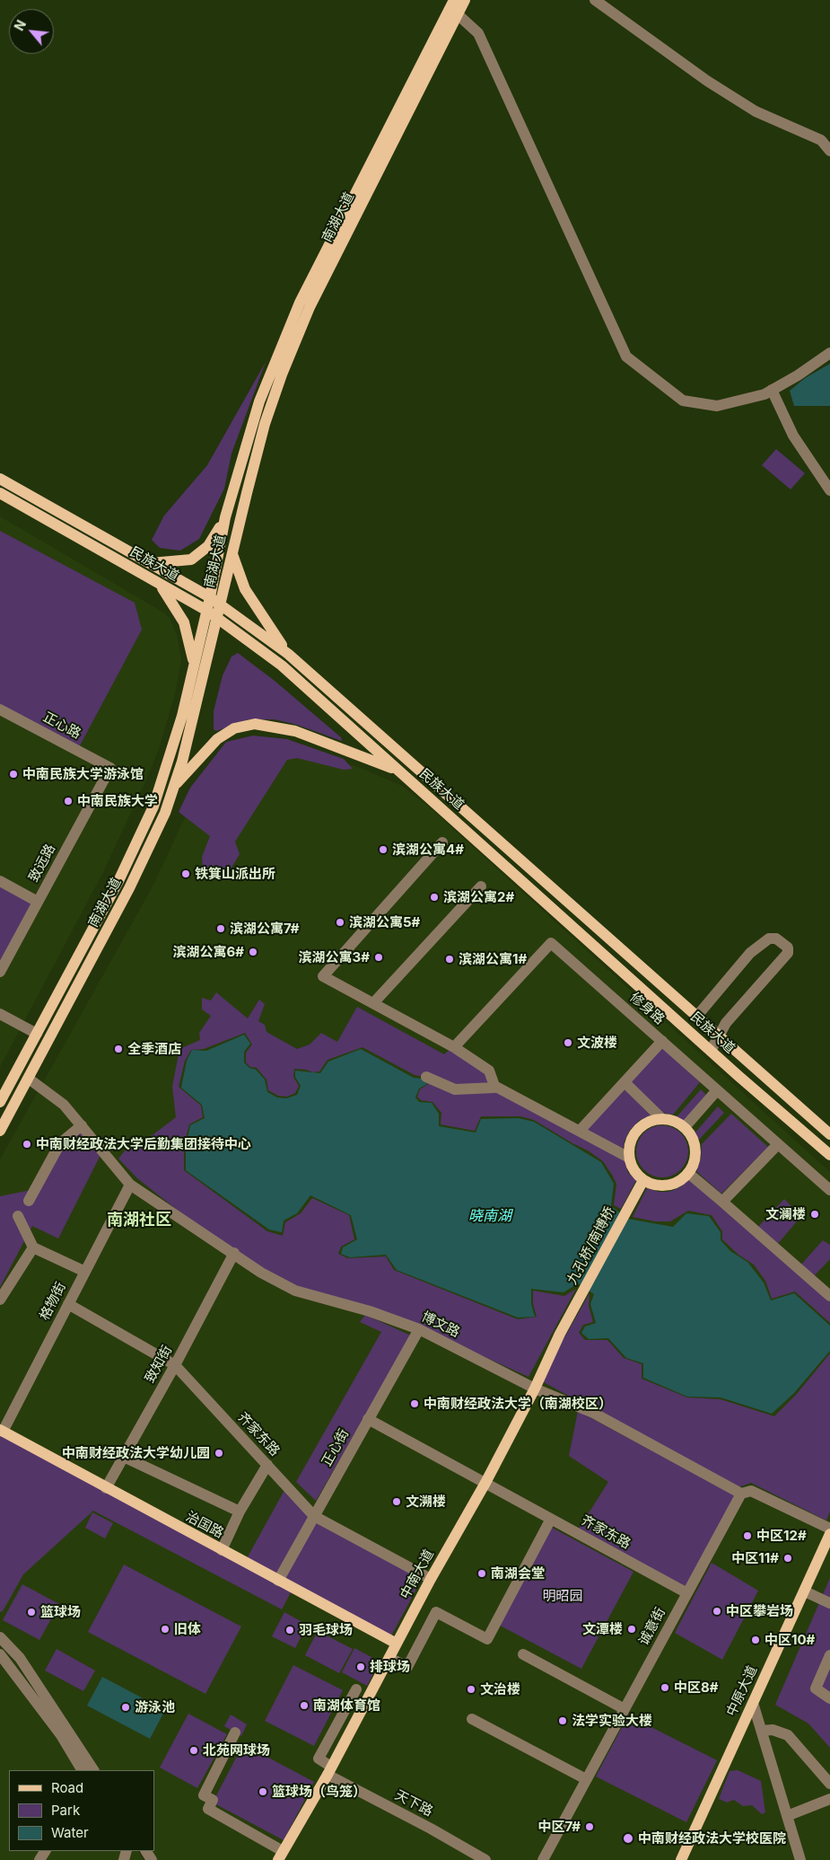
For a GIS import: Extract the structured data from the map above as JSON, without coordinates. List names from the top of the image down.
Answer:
{
  "streets": {
    "main road": [
      "南湖大道",
      "民族大道",
      "九孔桥/南博桥",
      "治国路",
      "中南大道",
      "中原大道"
    ],
    "street": [
      "正心路",
      "致远路",
      "修身路",
      "格物街",
      "博文路",
      "致知街",
      "齐家东路",
      "正心街",
      "诚意街",
      "天下路"
    ]
  },
  "crossings": [
    ["南湖大道", "民族大道"],
    ["南湖大道", "博文路"],
    ["正心路", "致远路"],
    ["九孔桥/南博桥", "中南大道"],
    ["格物街", "博文路"],
    ["格物街", "齐家东路"],
    ["格物街", "治国路"],
    ["博文路", "致知街"],
    ["博文路", "正心街"],
    ["博文路", "中南大道"],
    ["博文路", "诚意街"],
    ["致知街", "齐家东路"],
    ["致知街", "治国路"],
    ["齐家东路", "正心街"],
    ["齐家东路", "中南大道"],
    ["齐家东路", "诚意街"],
    ["正心街", "治国路"],
    ["治国路", "中南大道"],
    ["中南大道", "天下路"]
  ],
  "districts": ["南湖社区"],
  "water": ["晓南湖"],
  "parks": ["明昭园"],
  "places": [
    "中南民族大学游泳馆",
    "中南民族大学",
    "滨湖公寓4#",
    "铁箕山派出所",
    "滨湖公寓2#",
    "滨湖公寓5#",
    "滨湖公寓7#",
    "滨湖公寓6#",
    "滨湖公寓3#",
    "滨湖公寓1#",
    "文波楼",
    "全季酒店",
    "中南财经政法大学后勤集团接待中心",
    "文澜楼",
    "中南财经政法大学（南湖校区）",
    "中南财经政法大学幼儿园",
    "文溯楼",
    "中区12#",
    "中区11#",
    "南湖会堂",
    "中区攀岩场",
    "篮球场",
    "旧体",
    "文潭楼",
    "羽毛球场",
    "中区10#",
    "排球场",
    "中区8#",
    "文治楼",
    "南湖体育馆",
    "游泳池",
    "法学实验大楼",
    "北苑网球场",
    "篮球场（鸟笼）",
    "中区7#",
    "中南财经政法大学校医院"
  ],
  "legend": ["Road", "Park", "Water"],
  "north": "top left"
}
